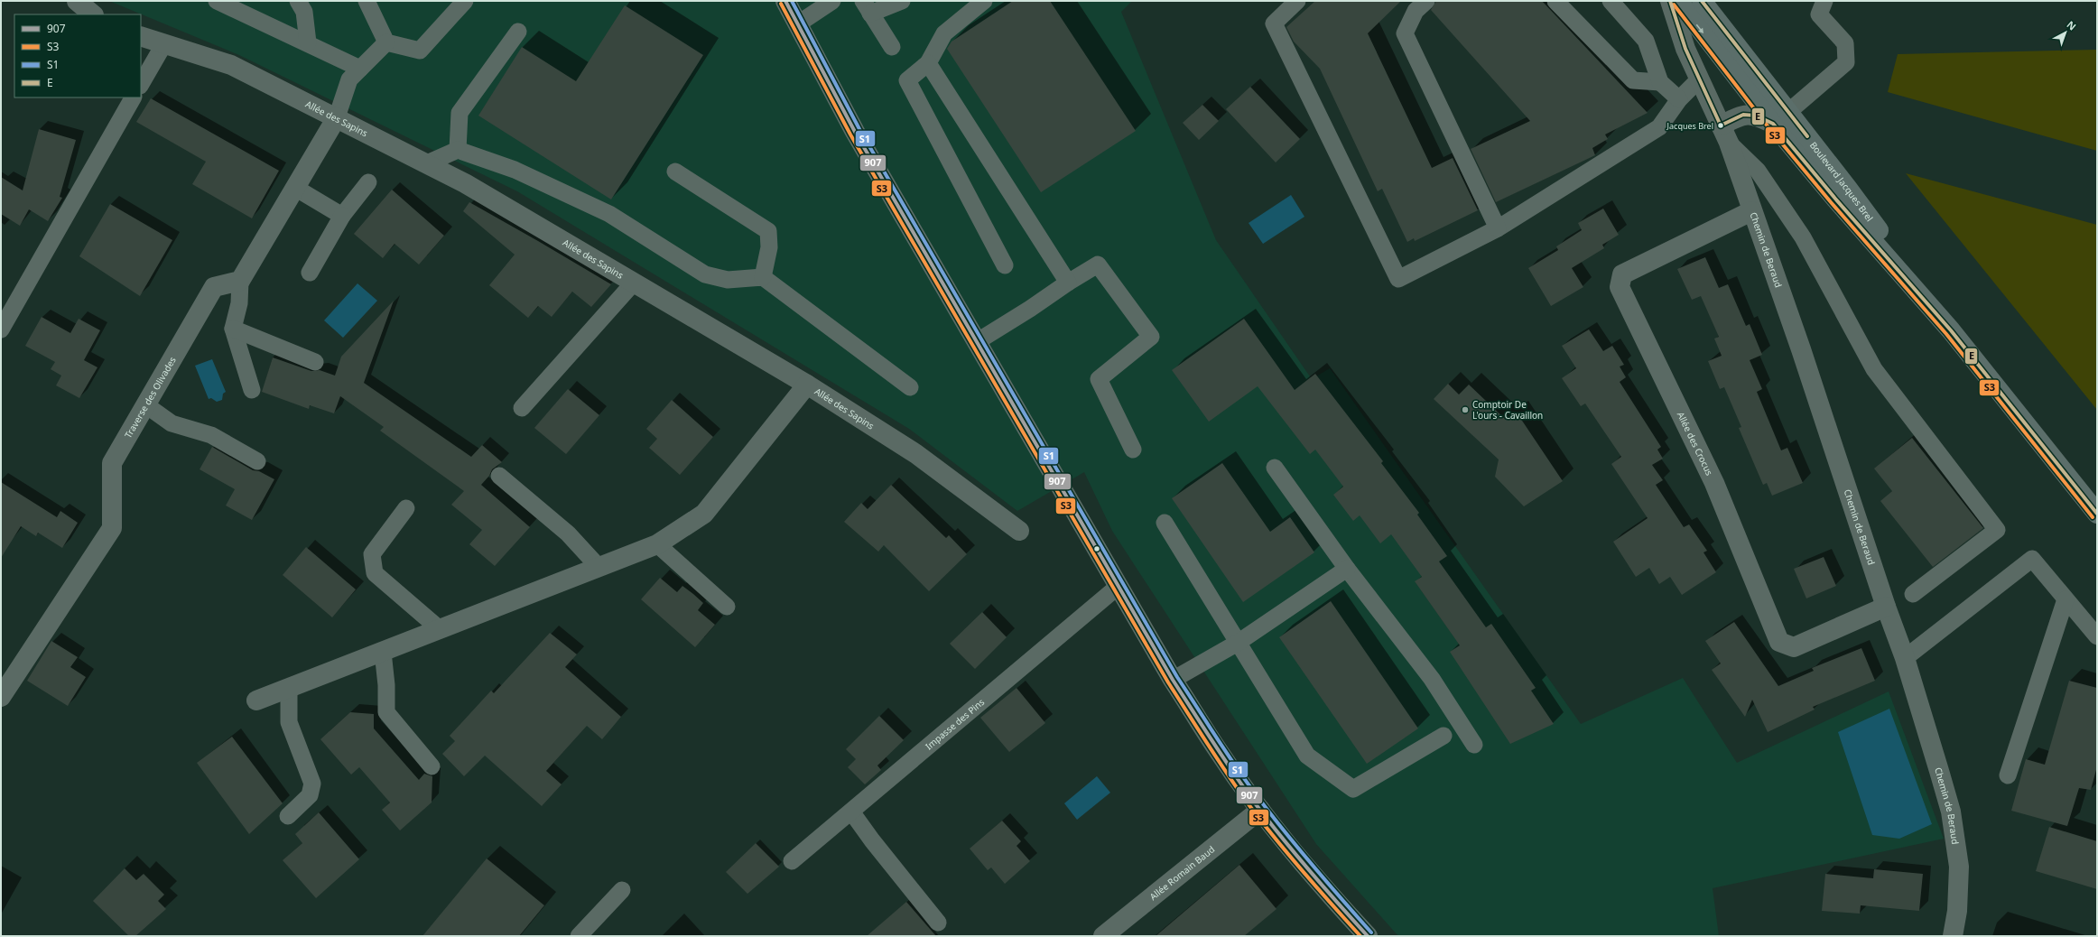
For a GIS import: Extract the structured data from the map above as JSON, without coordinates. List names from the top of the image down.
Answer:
{
  "streets": {
    "main road": ["Boulevard Jacques Brel"],
    "street": [
      "Allée des Sapins",
      "Chemin de Beraud",
      "Traverse des Olivades",
      "Allée des Crocus",
      "Allée Romain Baud"
    ],
    "lane": ["Impasse des Pins"]
  },
  "crossings": [
    ["Chemin de Beraud", "Allée des Crocus"]
  ],
  "places": ["Jacques Brel", "Comptoir De L'ours - Cavaillon"],
  "lines": [
    "transit line 907",
    "transit line S1",
    "transit line E",
    "transit line S3"
  ],
  "legend": [
    "907",
    "S3",
    "S1",
    "E"
  ],
  "north": "top right"
}
